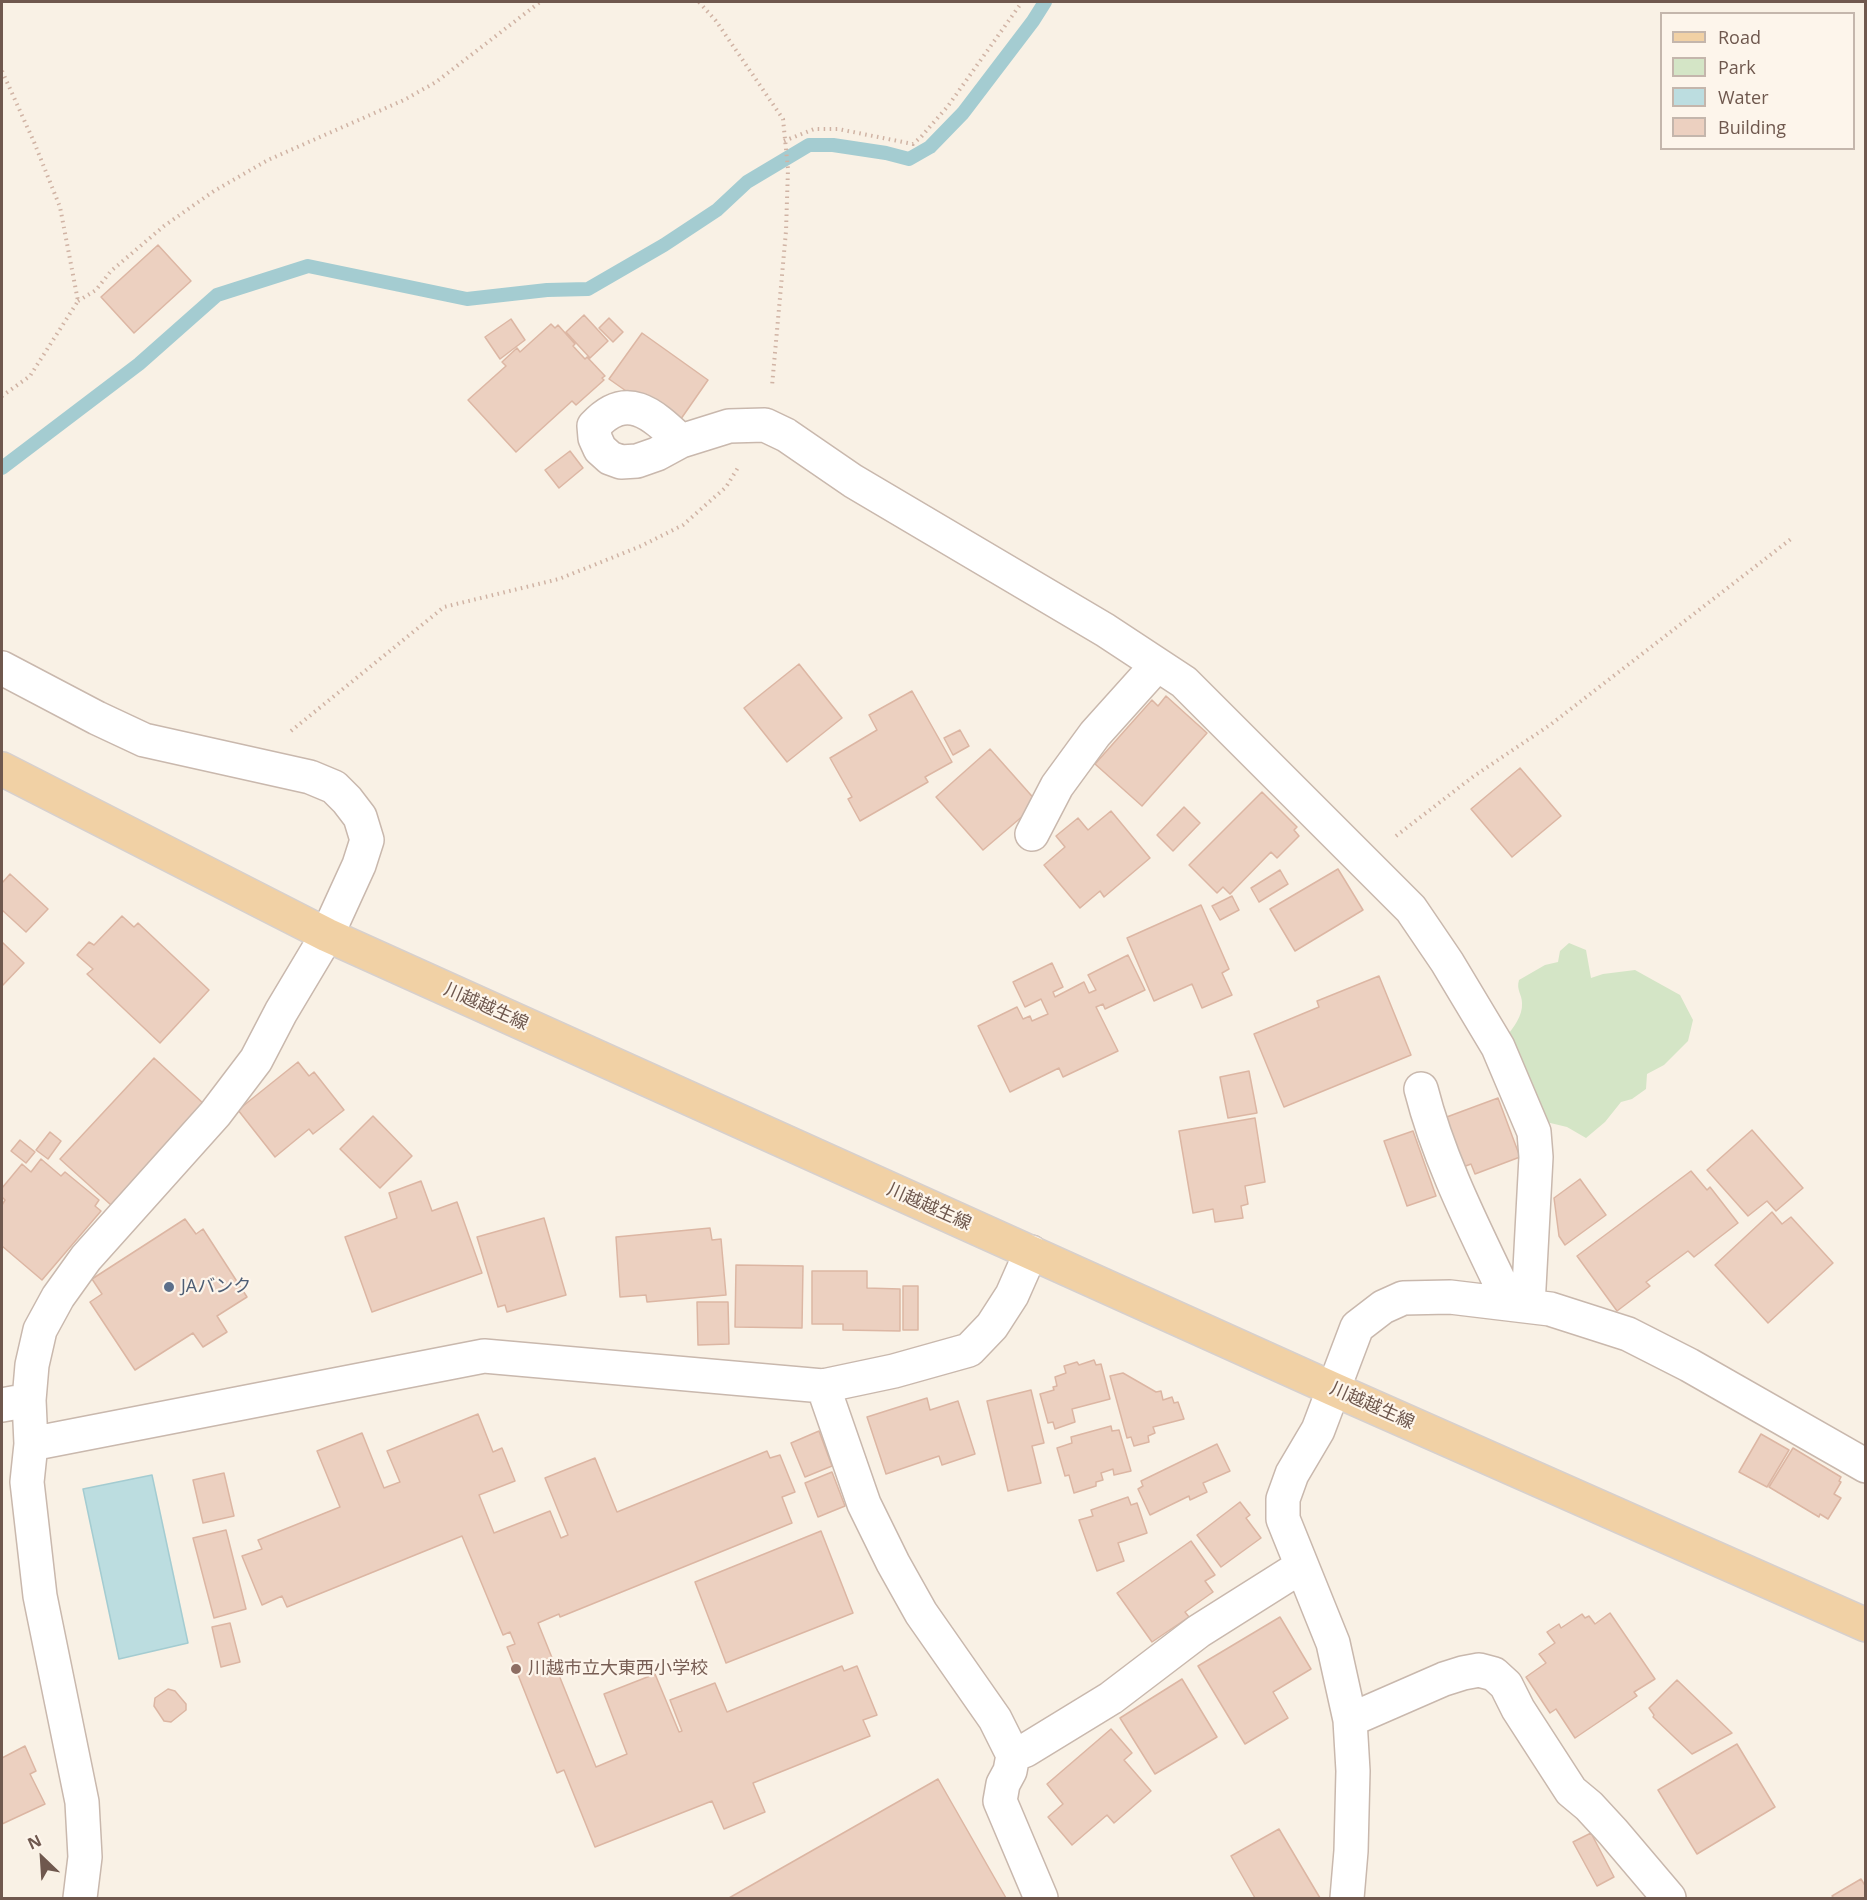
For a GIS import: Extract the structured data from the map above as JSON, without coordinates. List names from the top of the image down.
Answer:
{
  "streets": {
    "main road": ["川越越生線"]
  },
  "places": ["JAバンク", "川越市立大東西小学校"],
  "legend": [
    "Road",
    "Park",
    "Water",
    "Building"
  ],
  "north": "top left"
}
